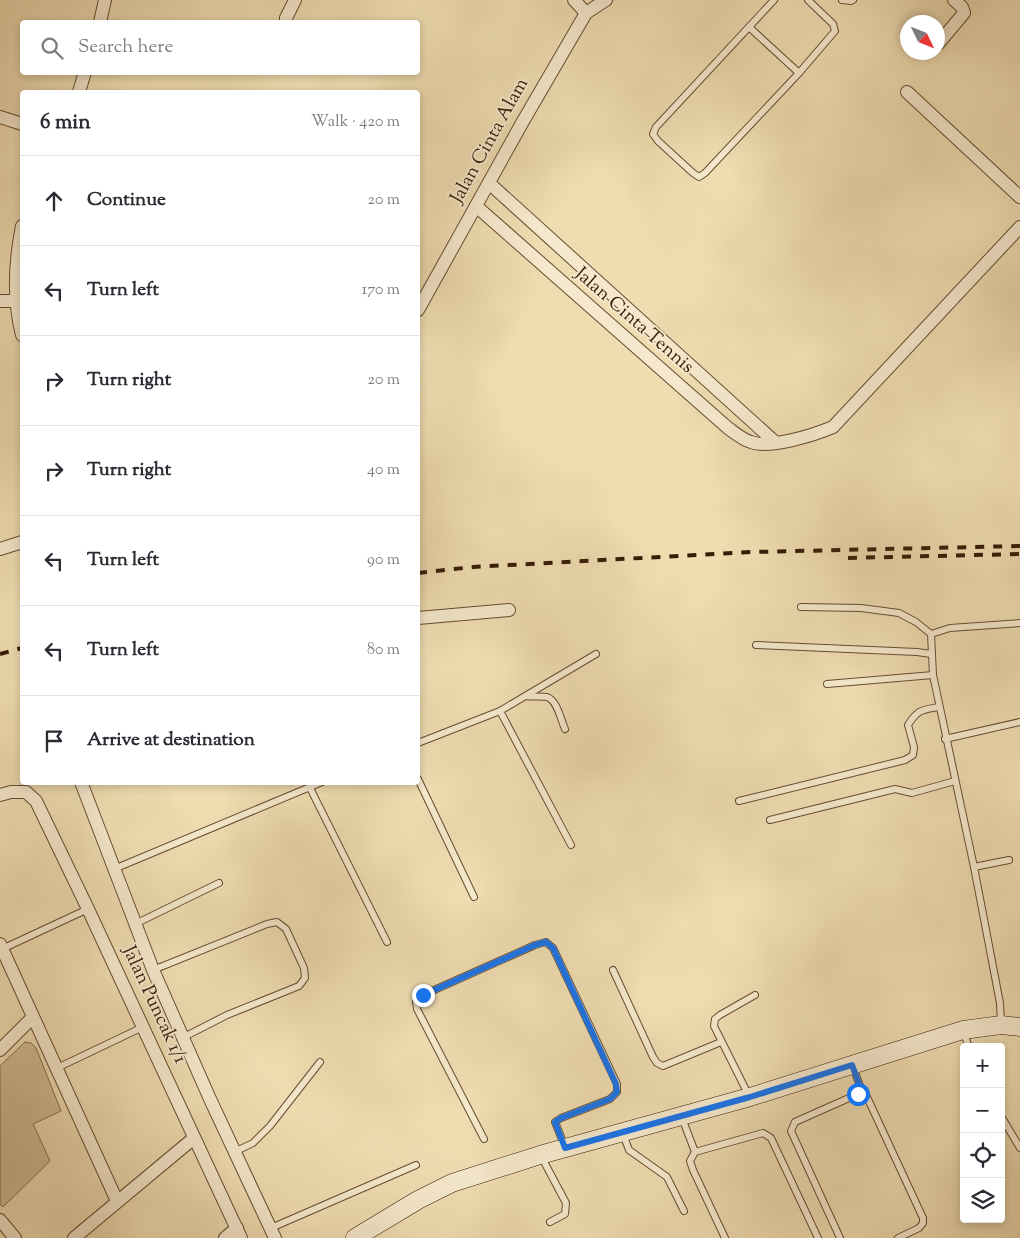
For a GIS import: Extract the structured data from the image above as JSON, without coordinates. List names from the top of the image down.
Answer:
{
  "streets": {
    "street": ["Jalan Cinta Alam", "Jalan Cinta Tennis", "Jalan Puncak 1/1"]
  },
  "crossings": [
    ["Jalan Cinta Alam", "Jalan Cinta Tennis"]
  ],
  "north": "bottom right",
  "page": {
    "search": "Search here",
    "heading": ["6 min", "Walk · 420 m"],
    "list": [
      ["Continue", "20 m"],
      ["Turn left", "170 m"],
      ["Turn right", "20 m"],
      ["Turn right", "40 m"],
      ["Turn left", "90 m"],
      ["Turn left", "80 m"],
      "Arrive at destination"
    ],
    "map_buttons": ["+", "−"]
  }
}
